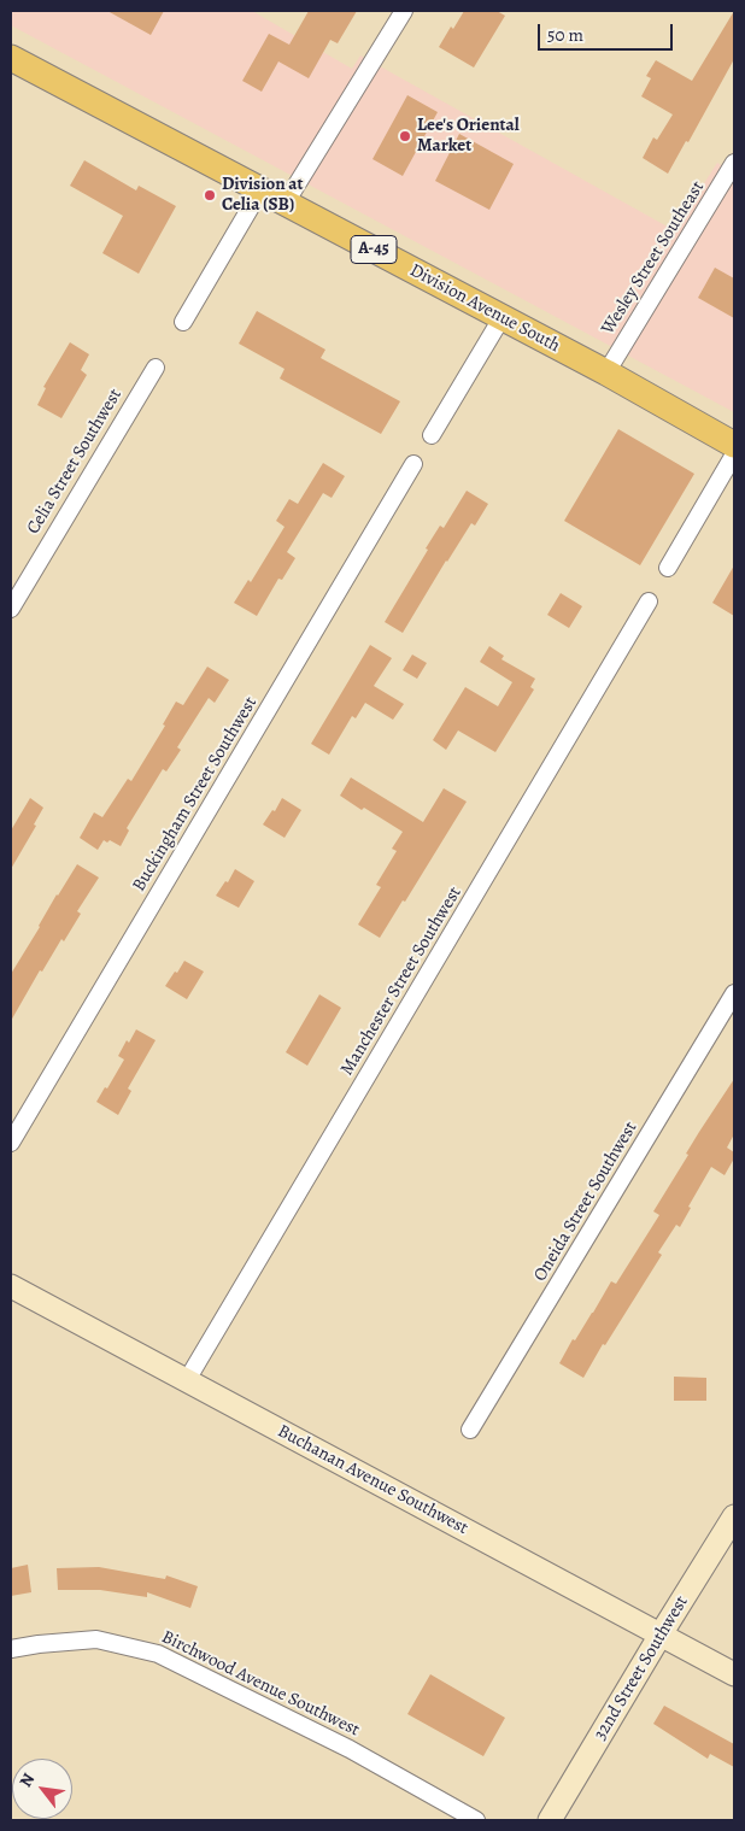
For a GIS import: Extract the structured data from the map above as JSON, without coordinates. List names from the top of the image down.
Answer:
{
  "streets": {
    "main road": ["A-45", "Division Avenue South"],
    "street": [
      "Wesley Street Southeast",
      "Celia Street Southwest",
      "Buckingham Street Southwest",
      "Manchester Street Southwest",
      "Oneida Street Southwest",
      "Buchanan Avenue Southwest",
      "32nd Street Southwest",
      "Birchwood Avenue Southwest"
    ]
  },
  "crossings": [
    ["Wesley Street Southeast", "Division Avenue South"],
    ["Manchester Street Southwest", "Buchanan Avenue Southwest"],
    ["Buchanan Avenue Southwest", "32nd Street Southwest"]
  ],
  "places": ["Lee's Oriental Market", "Division at Celia (SB)"],
  "scale_bar": "50 m",
  "north": "top left"
}
